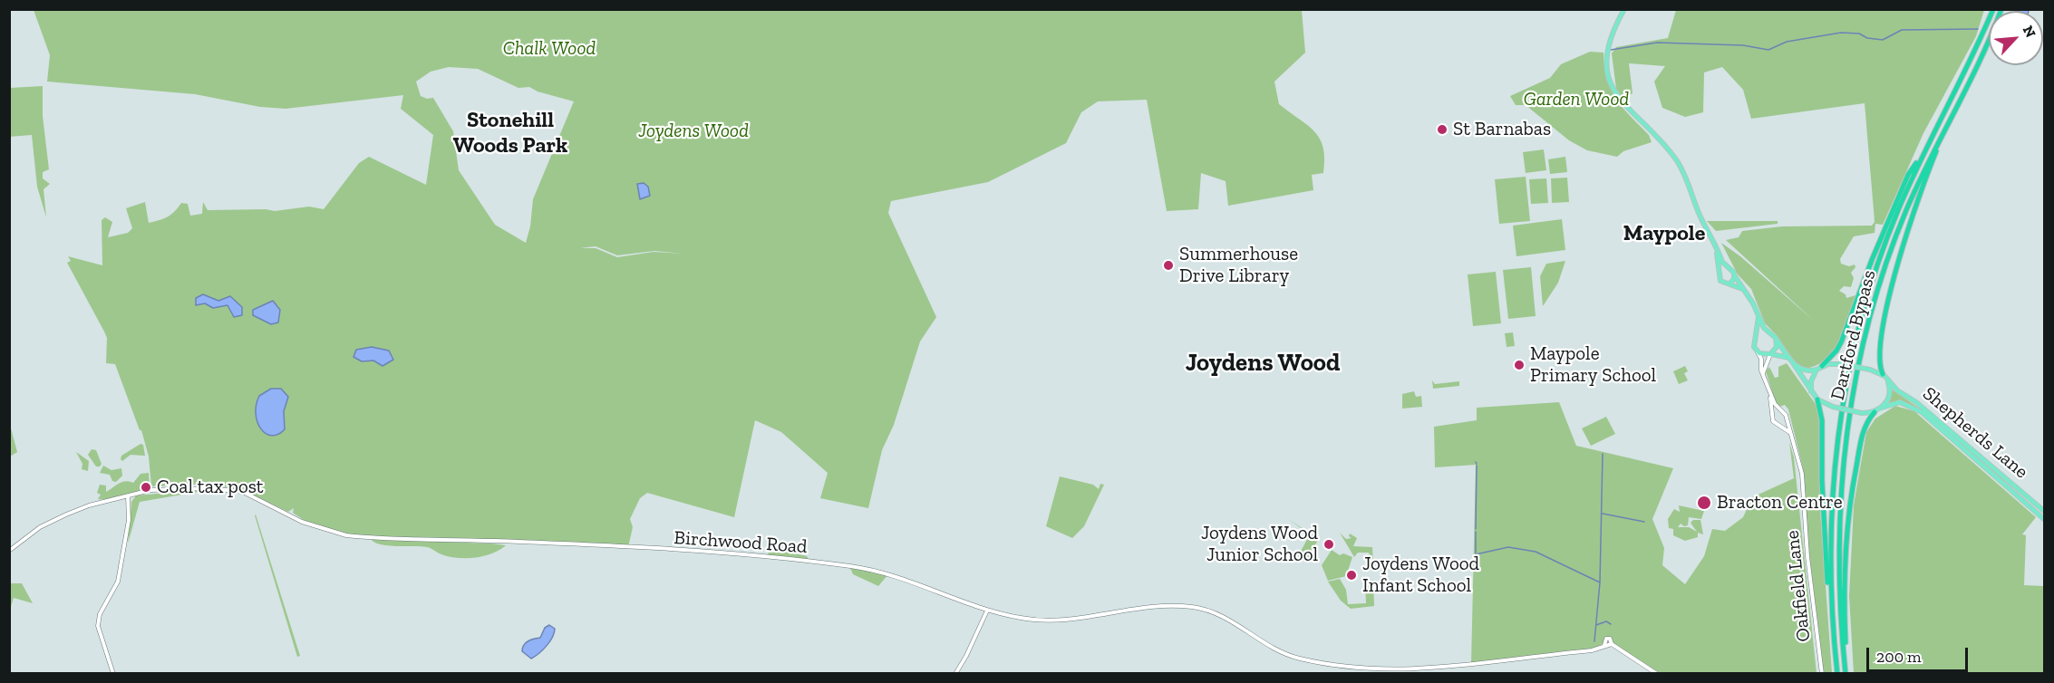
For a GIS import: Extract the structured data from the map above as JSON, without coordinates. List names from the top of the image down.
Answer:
{
  "streets": {
    "highway": ["Dartford Bypass"],
    "main road": ["Shepherds Lane"],
    "street": ["Birchwood Road", "Oakfield Lane"]
  },
  "districts": ["Stonehill Woods Park", "Maypole", "Joydens Wood"],
  "parks": ["Chalk Wood", "Garden Wood", "Joydens Wood"],
  "places": [
    "St Barnabas",
    "Summerhouse Drive Library",
    "Maypole Primary School",
    "Coal tax post",
    "Bracton Centre",
    "Joydens Wood Junior School",
    "Joydens Wood Infant School"
  ],
  "scale_bar": "200 m",
  "north": "top right"
}
